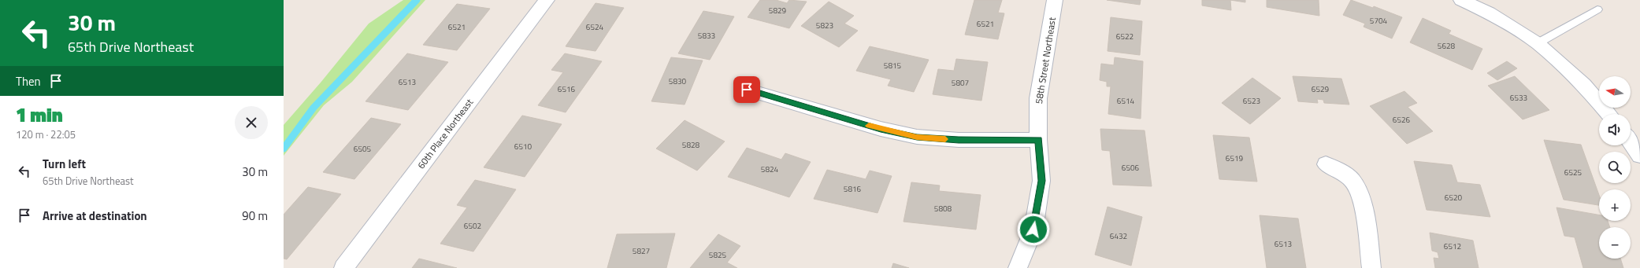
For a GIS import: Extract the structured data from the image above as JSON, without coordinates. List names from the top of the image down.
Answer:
{
  "streets": {
    "street": ["58th Street Northeast", "60th Place Northeast"]
  },
  "house_numbers": [
    "5829",
    "5704",
    "6521",
    "5823",
    "6521",
    "6524",
    "5833",
    "6522",
    "5628",
    "5815",
    "5830",
    "6513",
    "5807",
    "6516",
    "6529",
    "6533",
    "6514",
    "6523",
    "6526",
    "5828",
    "6510",
    "6505",
    "6519",
    "6506",
    "5824",
    "6525",
    "5816",
    "6520",
    "5808",
    "6502",
    "6432",
    "6513",
    "6512",
    "5827",
    "5825"
  ],
  "north": "left",
  "page": {
    "turn": ["30 m", "65th Drive Northeast"],
    "then": "Then",
    "map_buttons": ["+", "−"],
    "heading": ["1 min", "120 m · 22:05"],
    "list": [
      {
        "name": "Turn left",
        "note": "65th Drive Northeast",
        "value": "30 m"
      },
      {
        "name": "Arrive at destination",
        "value": "90 m"
      }
    ]
  }
}
